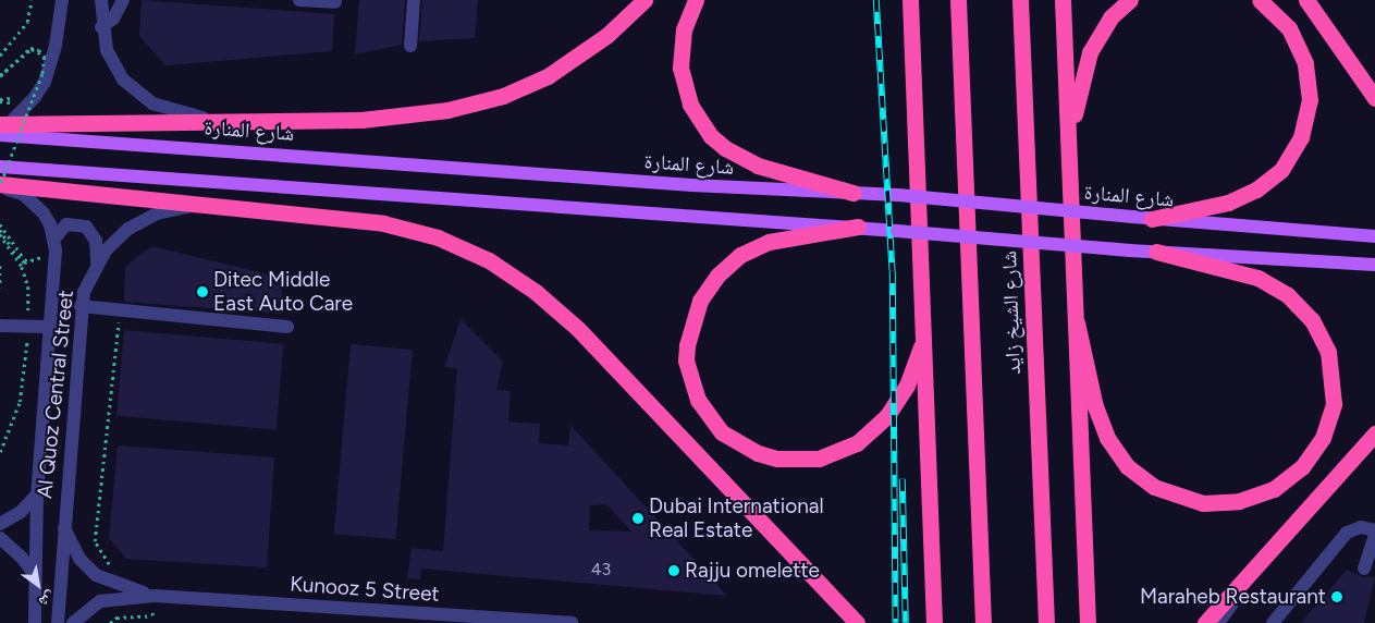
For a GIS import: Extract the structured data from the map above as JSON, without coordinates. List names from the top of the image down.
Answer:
{
  "streets": {
    "highway": ["شارع الشيخ زايد"],
    "main road": ["شارع المنارة"],
    "street": ["Al Quoz Central Street", "Kunooz 5 Street"]
  },
  "crossings": [
    ["Al Quoz Central Street", "Kunooz 5 Street"]
  ],
  "places": [
    "Ditec Middle East Auto Care",
    "Dubai International Real Estate",
    "Rajju omelette",
    "Maraheb Restaurant"
  ],
  "house_numbers": ["43"],
  "north": "bottom right"
}
